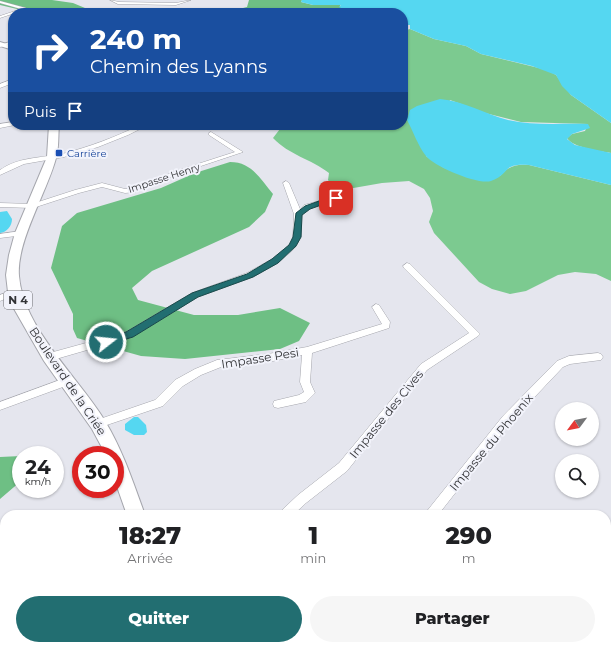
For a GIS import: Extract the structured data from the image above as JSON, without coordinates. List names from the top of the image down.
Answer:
{
  "streets": {
    "main road": ["N 4", "Boulevard de la Criée"],
    "street": [
      "Impasse Henry",
      "Impasse Pesi",
      "Impasse des Cives",
      "Impasse du Phoenix"
    ]
  },
  "crossings": [
    ["Impasse Henry", "Boulevard de la Criée"],
    ["Impasse Pesi", "Boulevard de la Criée"]
  ],
  "places": {
    "transit": ["Carrière"]
  },
  "north": "bottom left",
  "page": {
    "turn": ["240 m", "Chemin des Lyanns"],
    "then": "Puis",
    "speed": "24 km/h",
    "limit": "30",
    "eta": [
      "18:27",
      "Arrivée",
      "1",
      "min",
      "290",
      "m"
    ],
    "buttons": ["Quitter", "Partager"]
  }
}
